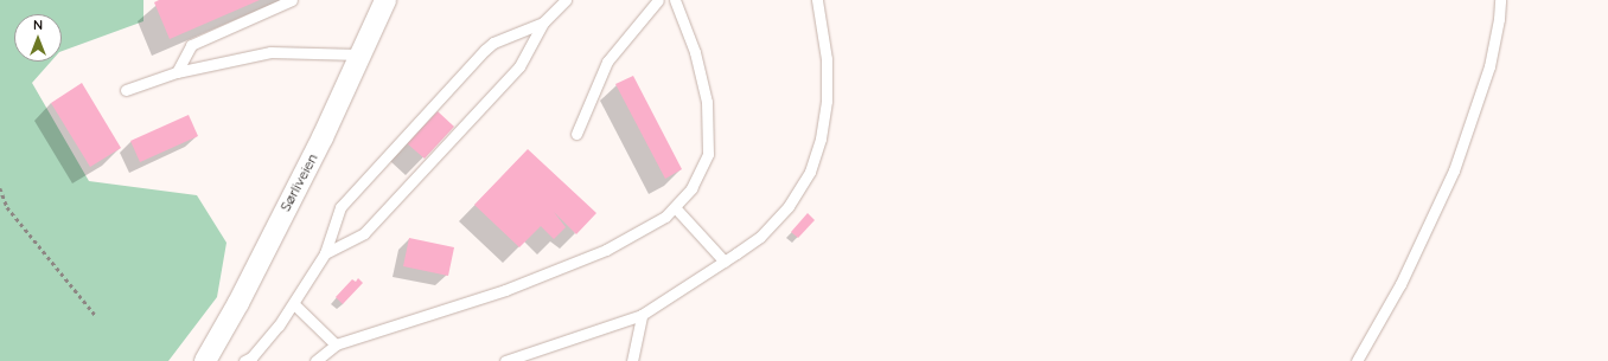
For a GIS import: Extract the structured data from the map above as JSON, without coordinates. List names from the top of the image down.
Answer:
{
  "streets": {
    "street": ["Sørliveien"]
  },
  "north": "top"
}
